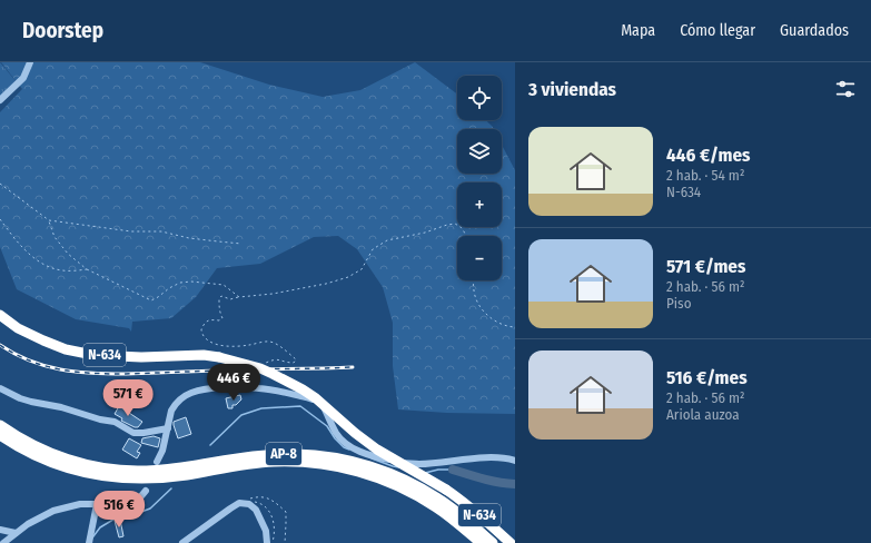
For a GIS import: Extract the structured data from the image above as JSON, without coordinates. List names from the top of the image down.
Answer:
{
  "streets": {
    "highway": ["N-634", "AP-8"]
  },
  "page": {
    "header": "Doorstep",
    "nav": ["Mapa", "Cómo llegar", "Guardados"],
    "heading": "3 viviendas",
    "map_buttons": ["+", "−"],
    "list": [
      {
        "name": "446 €/mes",
        "note": "2 hab. · 54 m² · N-634"
      },
      {
        "name": "571 €/mes",
        "note": "2 hab. · 56 m² · Piso"
      },
      {
        "name": "516 €/mes",
        "note": "2 hab. · 56 m² · Ariola auzoa"
      }
    ],
    "price": ["446 €", "571 €", "516 €"]
  }
}
